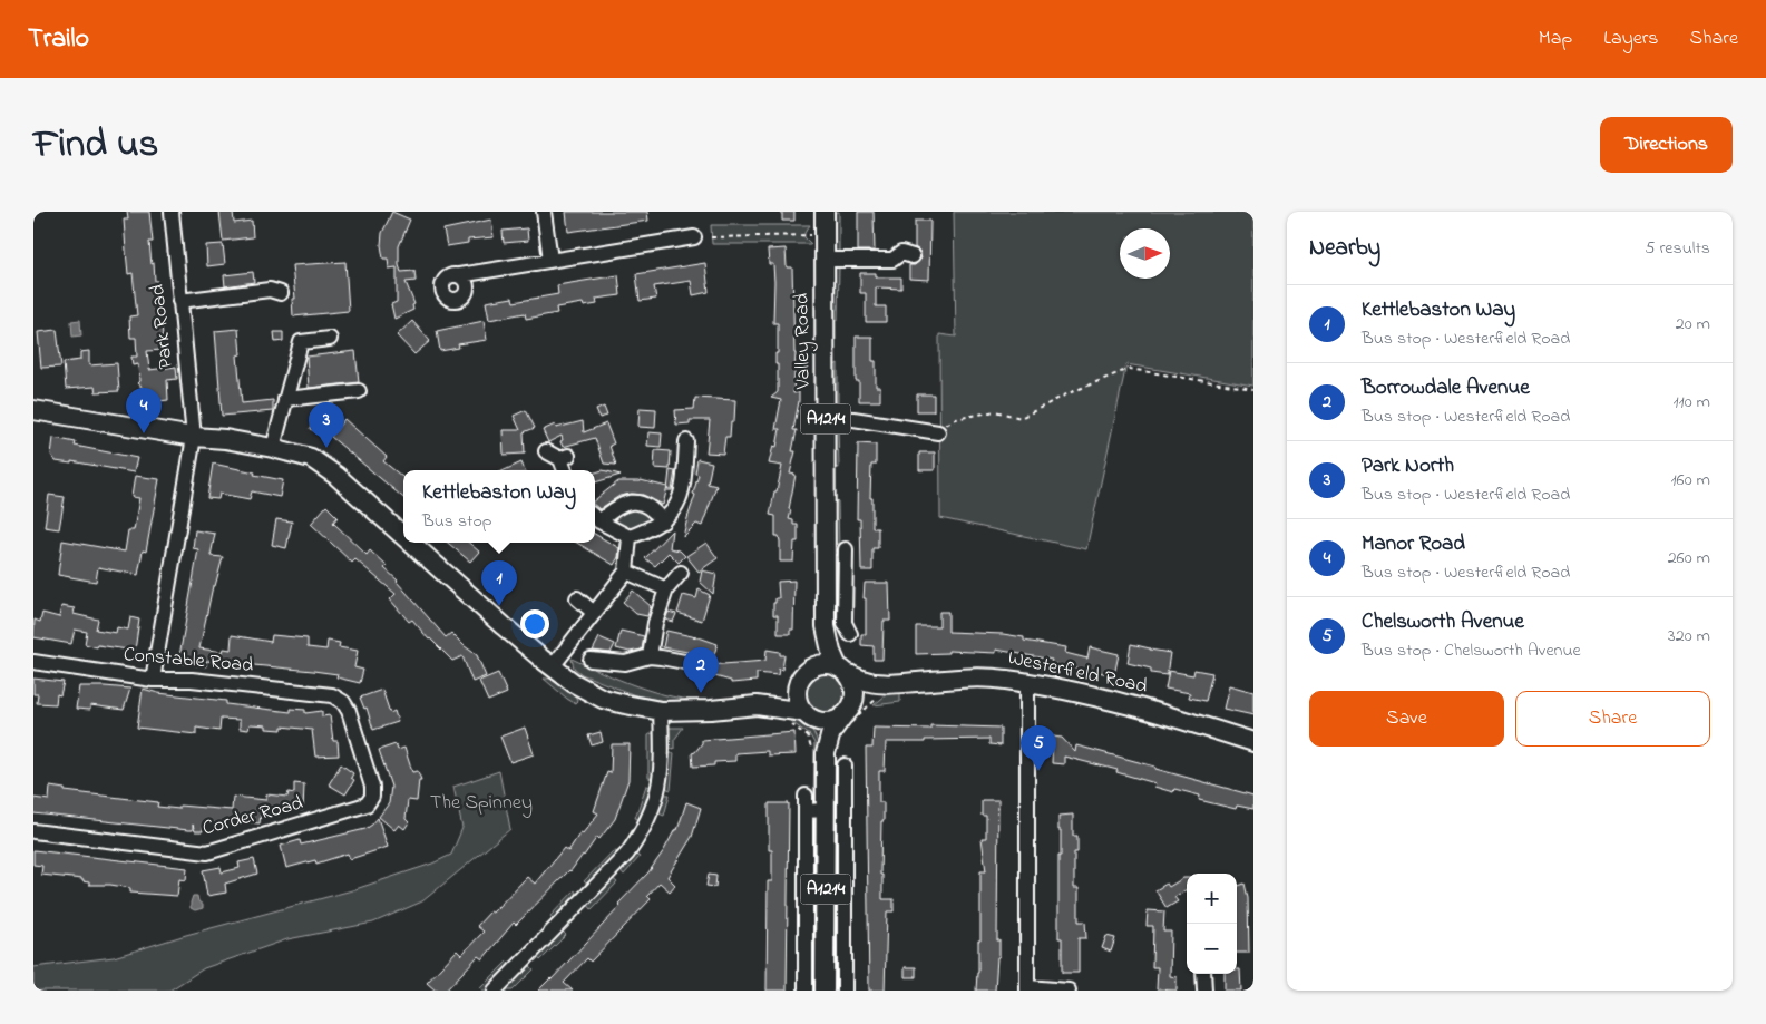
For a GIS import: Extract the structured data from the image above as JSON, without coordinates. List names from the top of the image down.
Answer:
{
  "streets": {
    "main road": ["Valley Road", "A1214", "Westerfield Road"],
    "street": ["Park Road", "Constable Road", "Corder Road"]
  },
  "crossings": [
    ["Park Road", "Constable Road"],
    ["Valley Road", "A1214"],
    ["Valley Road", "Westerfield Road"],
    ["A1214", "Westerfield Road"],
    ["Constable Road", "Corder Road"]
  ],
  "parks": ["The Spinney"],
  "north": "right",
  "page": {
    "header": "Trailo",
    "nav": ["Map", "Layers", "Share"],
    "title": "Find us",
    "buttons": [
      "Directions",
      ["Save", "Share"]
    ],
    "heading": ["Nearby", "5 results"],
    "list": [
      {
        "mark": "1",
        "name": "Kettlebaston Way",
        "note": "Bus stop · Westerfield Road",
        "value": "20 m"
      },
      {
        "mark": "2",
        "name": "Borrowdale Avenue",
        "note": "Bus stop · Westerfield Road",
        "value": "110 m"
      },
      {
        "mark": "3",
        "name": "Park North",
        "note": "Bus stop · Westerfield Road",
        "value": "160 m"
      },
      {
        "mark": "4",
        "name": "Manor Road",
        "note": "Bus stop · Westerfield Road",
        "value": "260 m"
      },
      {
        "mark": "5",
        "name": "Chelsworth Avenue",
        "note": "Bus stop · Chelsworth Avenue",
        "value": "320 m"
      }
    ],
    "pins": [
      "4",
      "3",
      "1",
      "2",
      "5"
    ],
    "popup": ["Kettlebaston Way", "Bus stop"],
    "map_buttons": ["+", "−"]
  }
}
